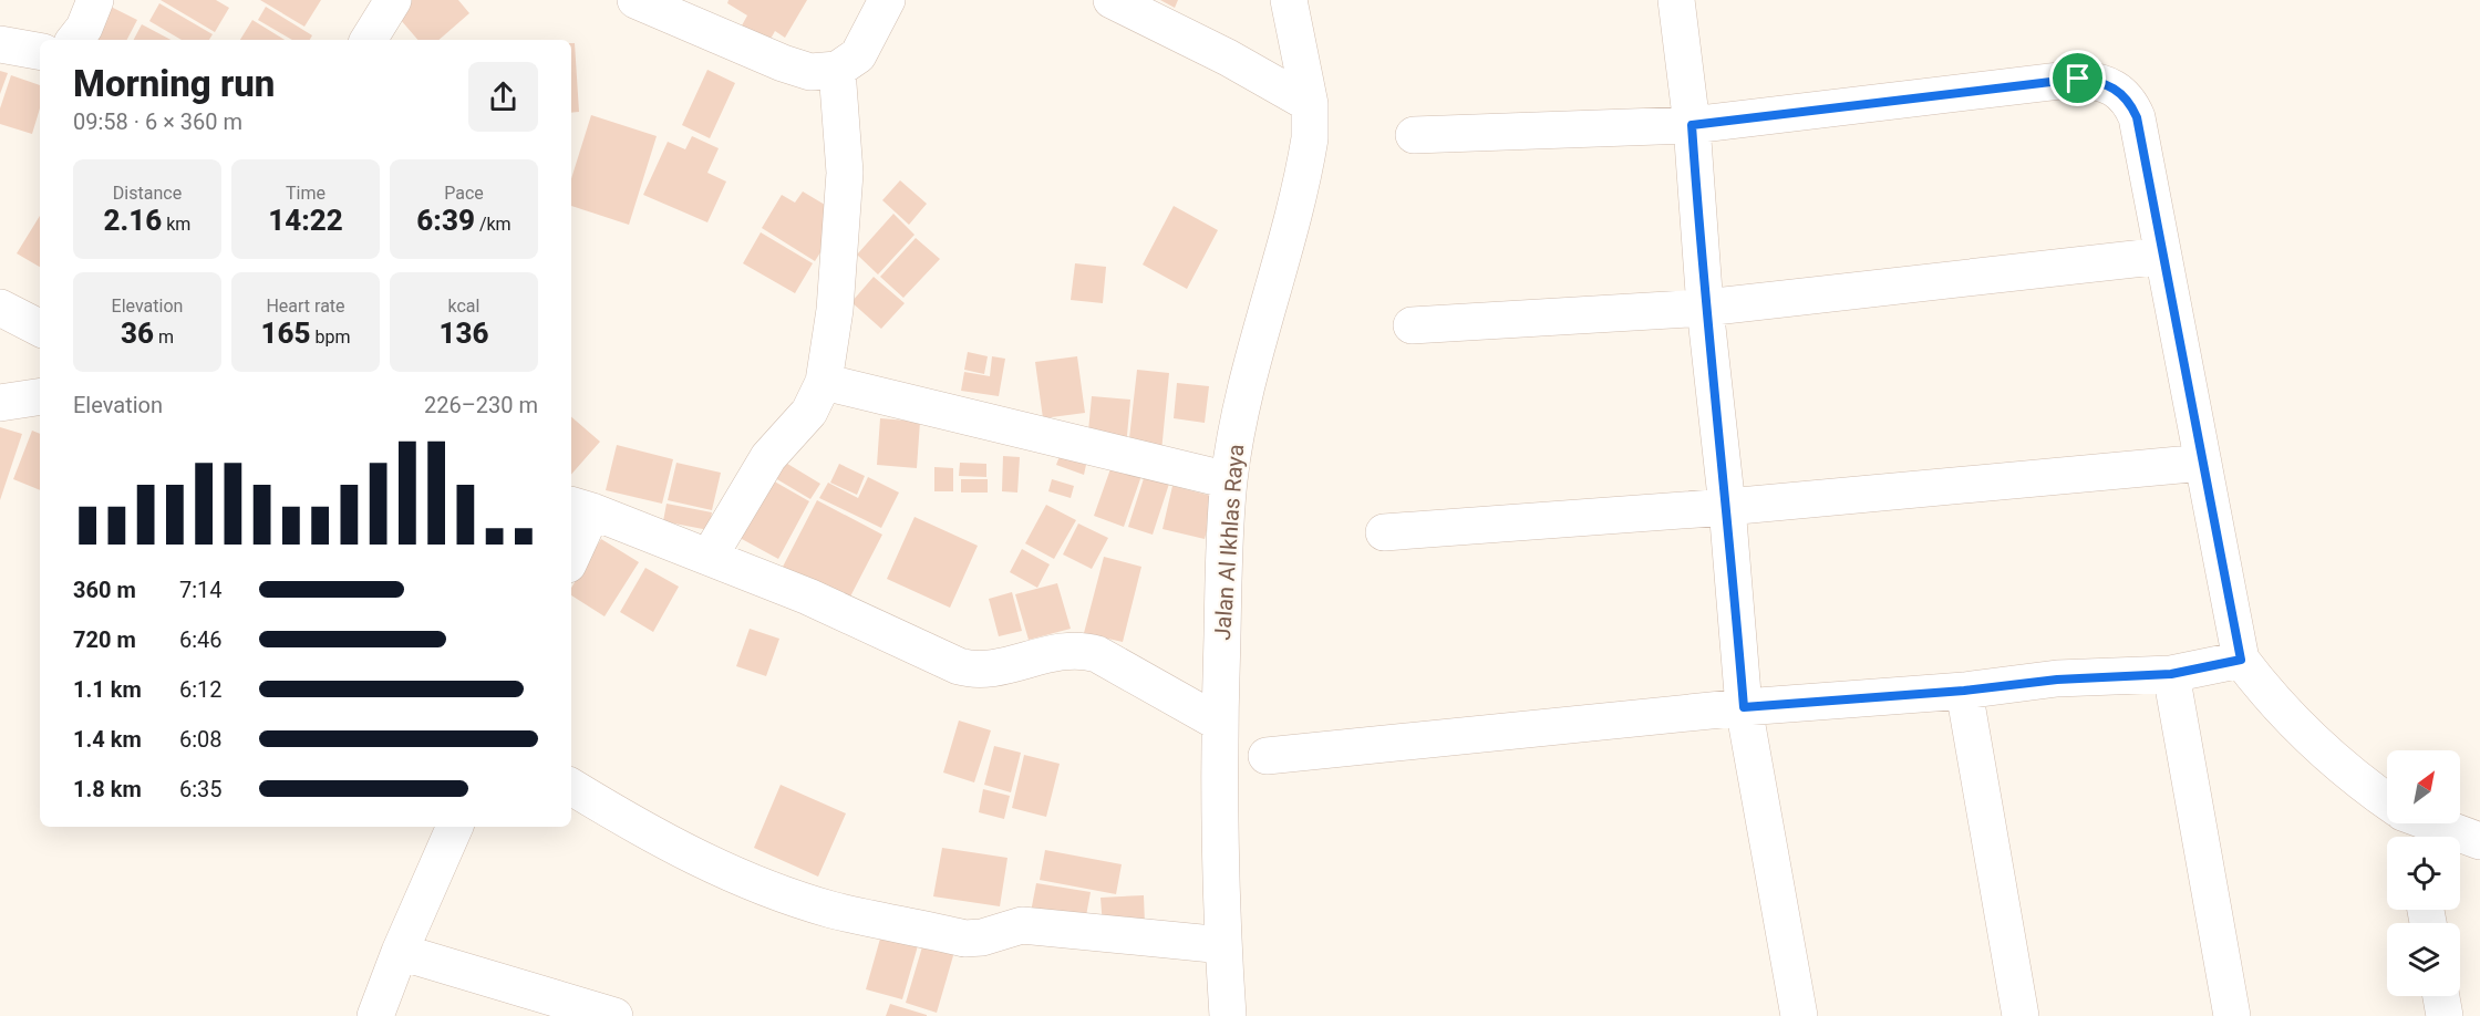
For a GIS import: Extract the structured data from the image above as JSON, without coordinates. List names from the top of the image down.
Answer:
{
  "streets": {
    "street": ["Jalan Al Ikhlas Raya"]
  },
  "north": "top right",
  "page": {
    "heading": ["Morning run", "09:58 · 6 × 360 m"],
    "stats": [
      ["Distance", "2.16 km"],
      ["Time", "14:22"],
      ["Pace", "6:39 /km"],
      ["Elevation", "36 m"],
      ["Heart rate", "165 bpm"],
      ["kcal", "136"]
    ],
    "chart": ["Elevation", "226–230 m"],
    "list": [
      {
        "name": "360 m",
        "note": "7:14"
      },
      {
        "name": "720 m",
        "note": "6:46"
      },
      {
        "name": "1.1 km",
        "note": "6:12"
      },
      {
        "name": "1.4 km",
        "note": "6:08"
      },
      {
        "name": "1.8 km",
        "note": "6:35"
      }
    ]
  }
}
